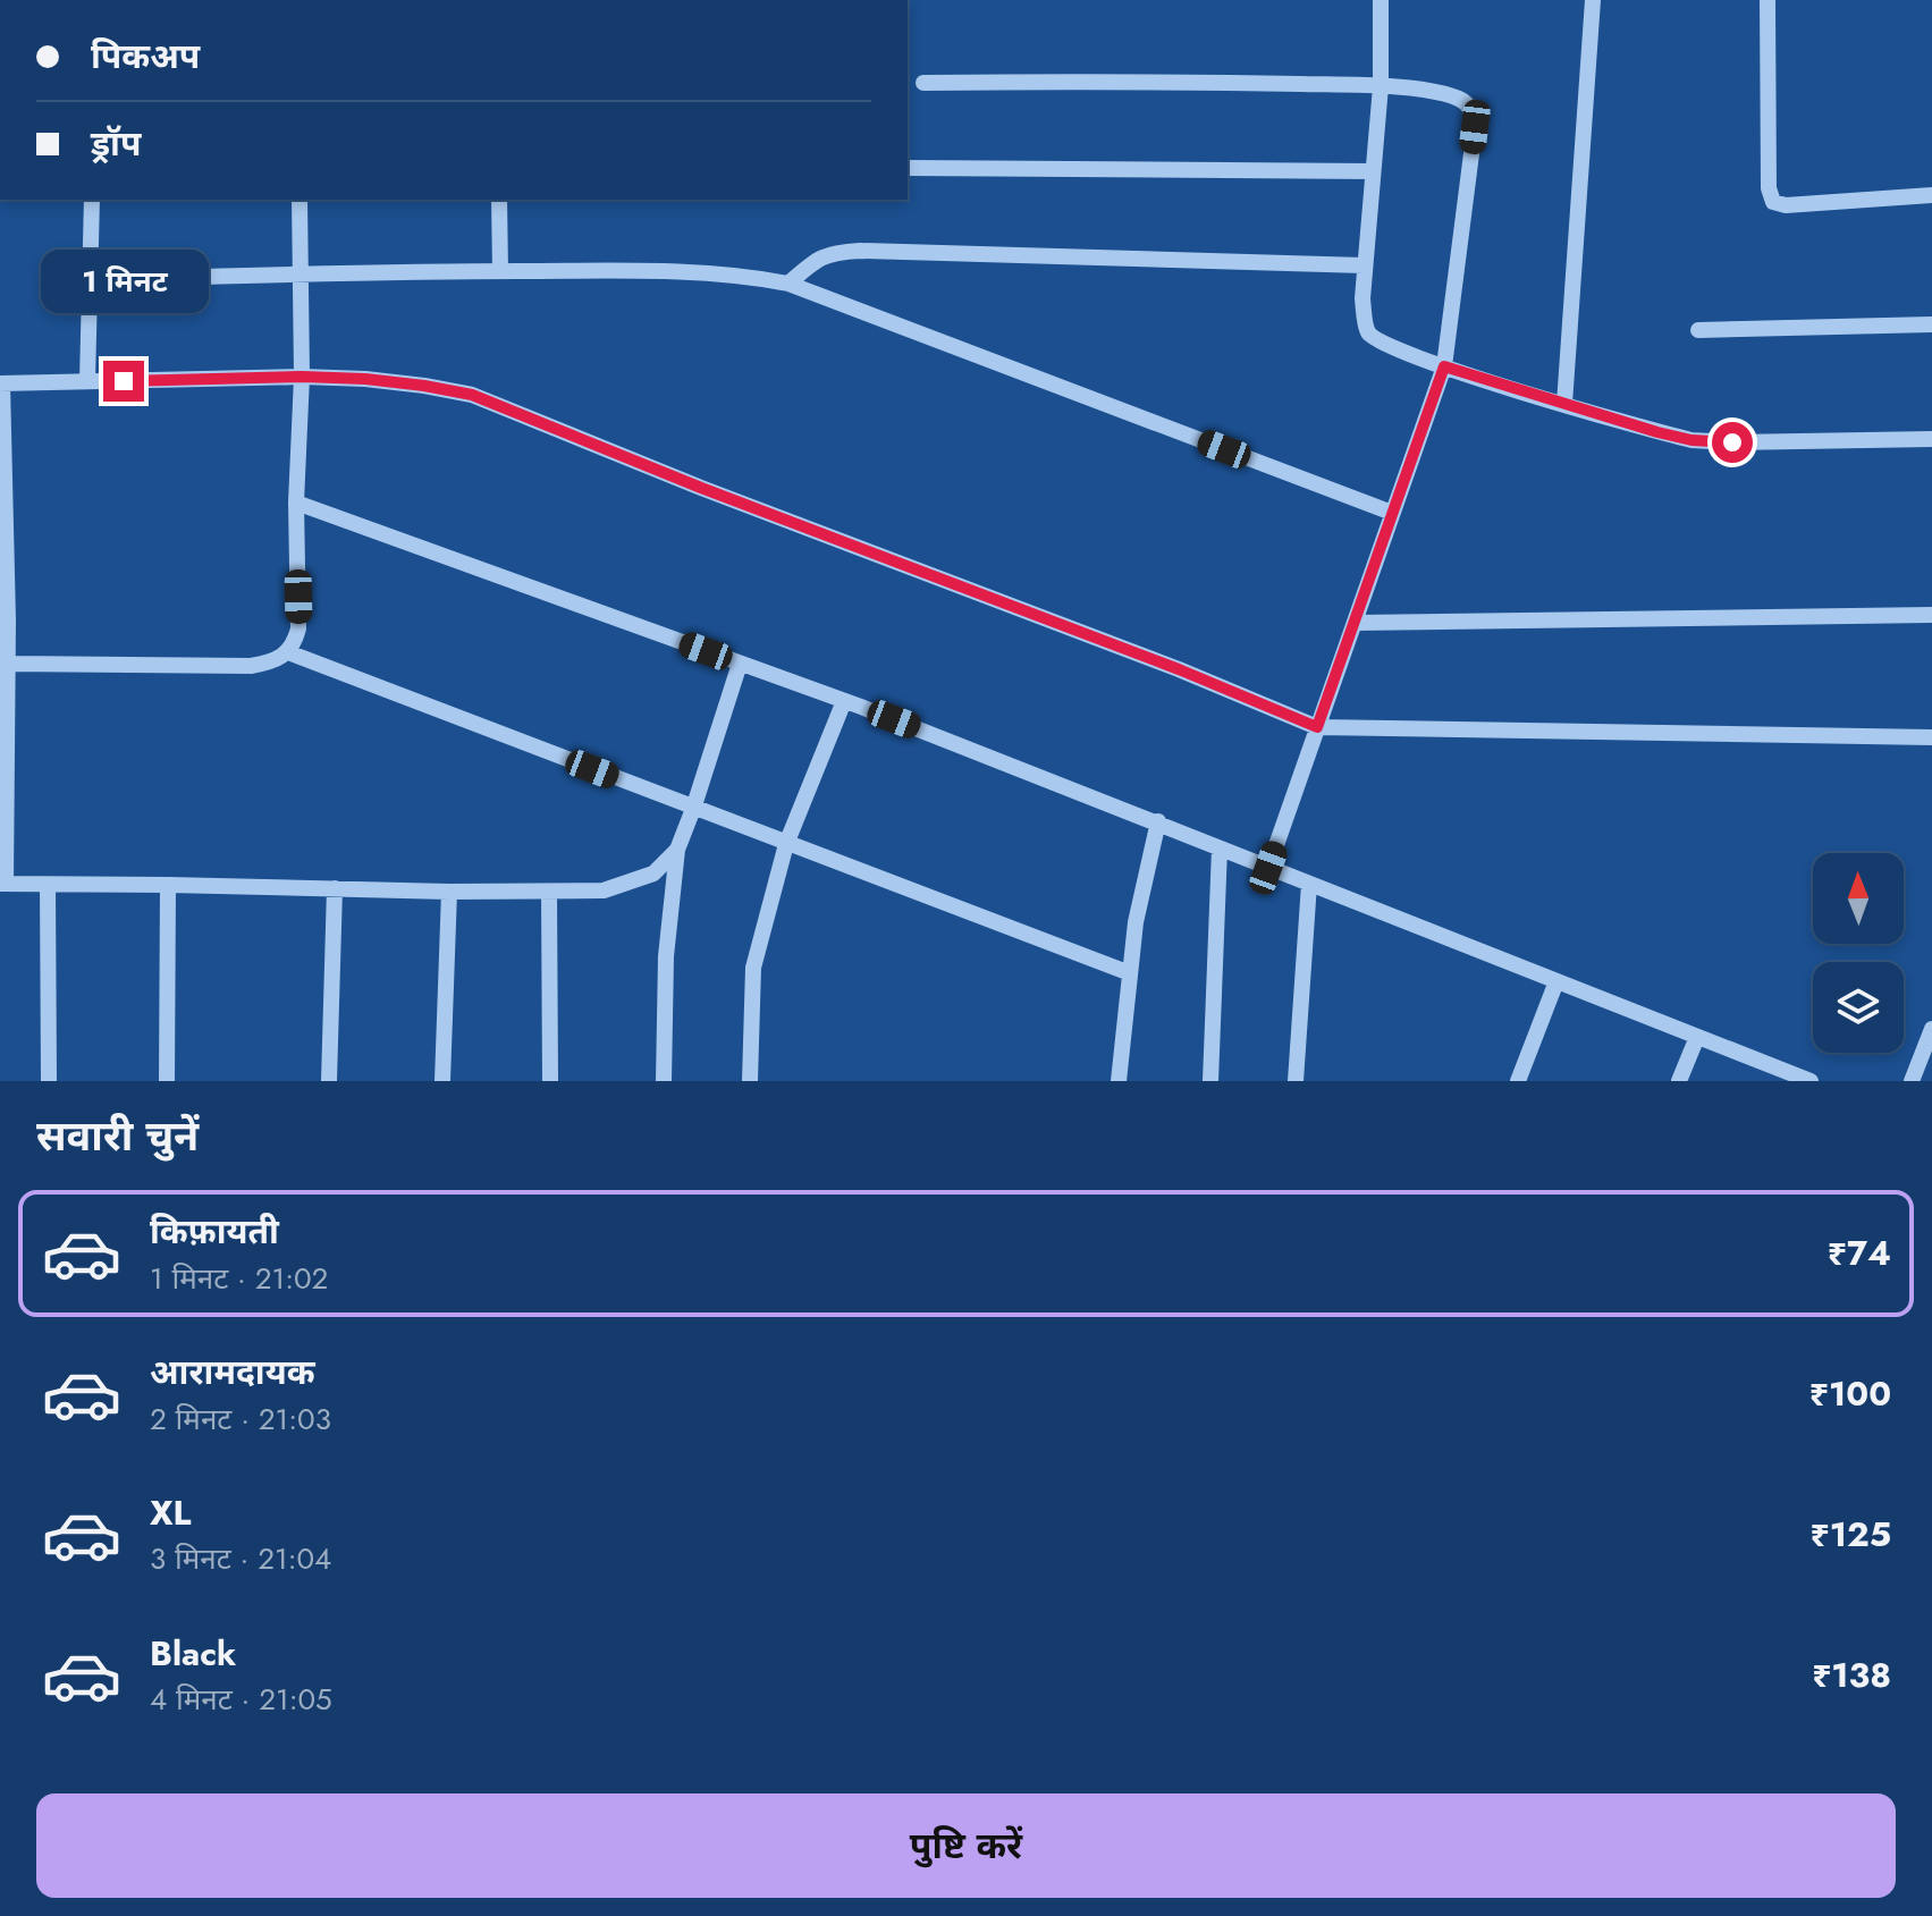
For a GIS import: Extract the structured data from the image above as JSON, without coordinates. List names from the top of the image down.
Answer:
{
  "north": "top",
  "page": {
    "banner": ["पिकअप", "ड्रॉप"],
    "bubble": "1 मिनट",
    "heading": "सवारी चुनें",
    "list": [
      {
        "name": "किफ़ायती",
        "note": "1 मिनट · 21:02",
        "value": "₹74"
      },
      {
        "name": "आरामदायक",
        "note": "2 मिनट · 21:03",
        "value": "₹100"
      },
      {
        "name": "XL",
        "note": "3 मिनट · 21:04",
        "value": "₹125"
      },
      {
        "name": "Black",
        "note": "4 मिनट · 21:05",
        "value": "₹138"
      }
    ],
    "buttons": "पुष्टि करें"
  }
}
